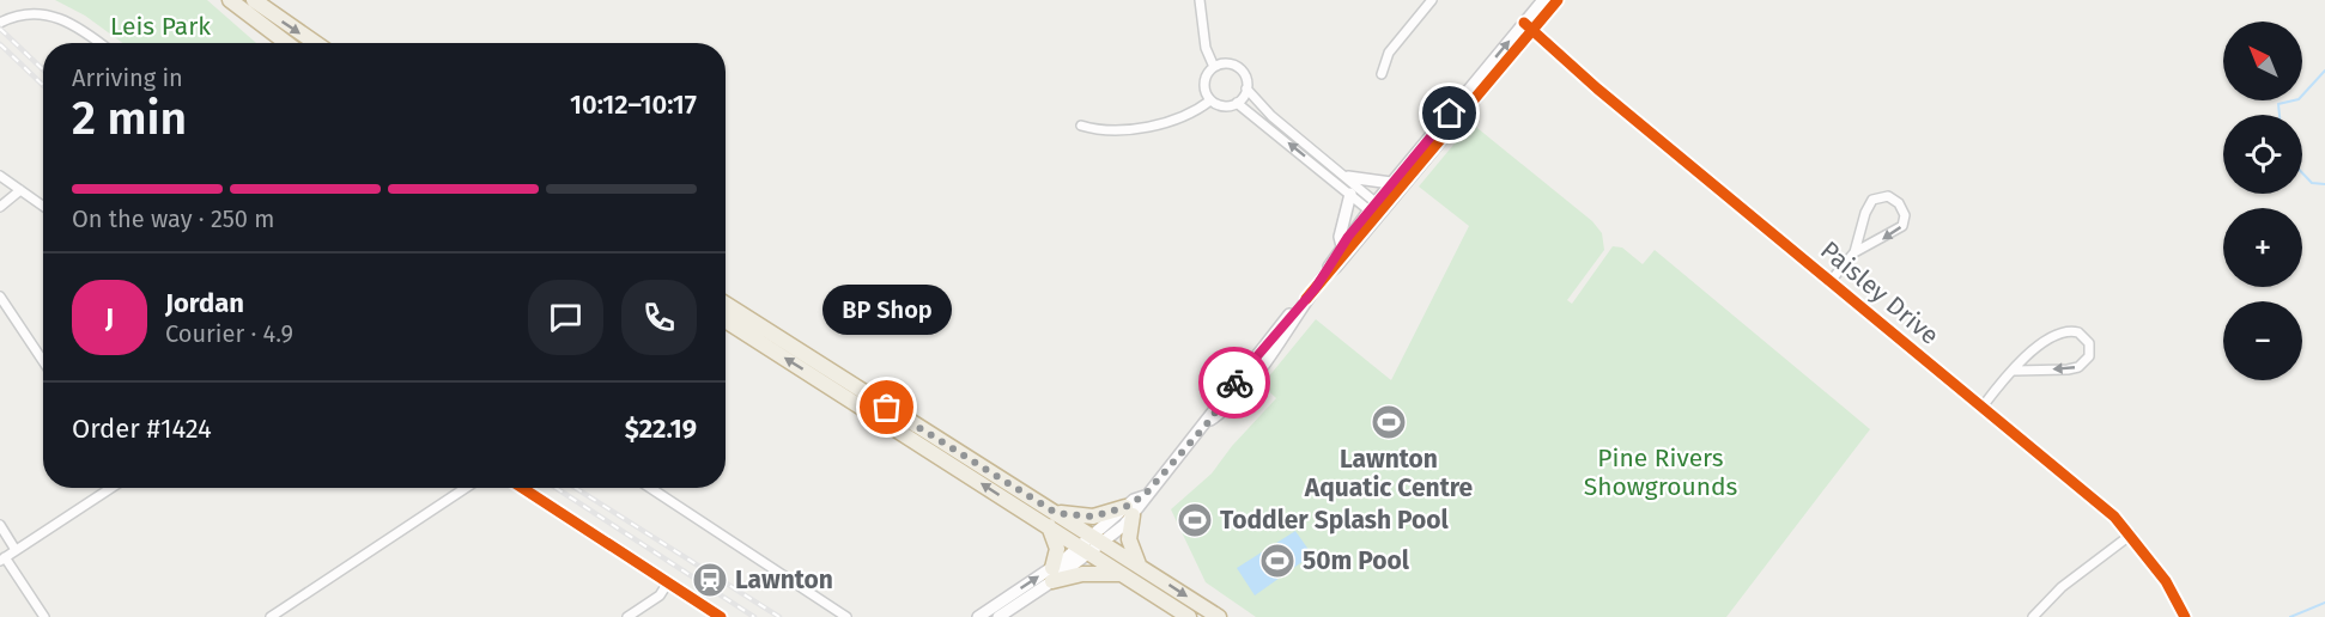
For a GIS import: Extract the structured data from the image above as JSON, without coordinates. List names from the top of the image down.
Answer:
{
  "streets": {
    "street": ["Paisley Drive"]
  },
  "parks": ["Leis Park", "Pine Rivers Showgrounds"],
  "places": {
    "other": ["BP Shop"],
    "sports": ["Lawnton Aquatic Centre", "Toddler Splash Pool", "50m Pool"],
    "station": ["Lawnton"]
  },
  "north": "top left",
  "page": {
    "map_buttons": ["+", "−"],
    "heading": ["2 min", "Arriving in", "10:12–10:17"],
    "panel": [
      "Jordan",
      "Courier · 4.9",
      "Order #1424",
      "$22.19"
    ],
    "bar": "On the way · 250 m",
    "round": "J",
    "bubble": "BP Shop"
  }
}
